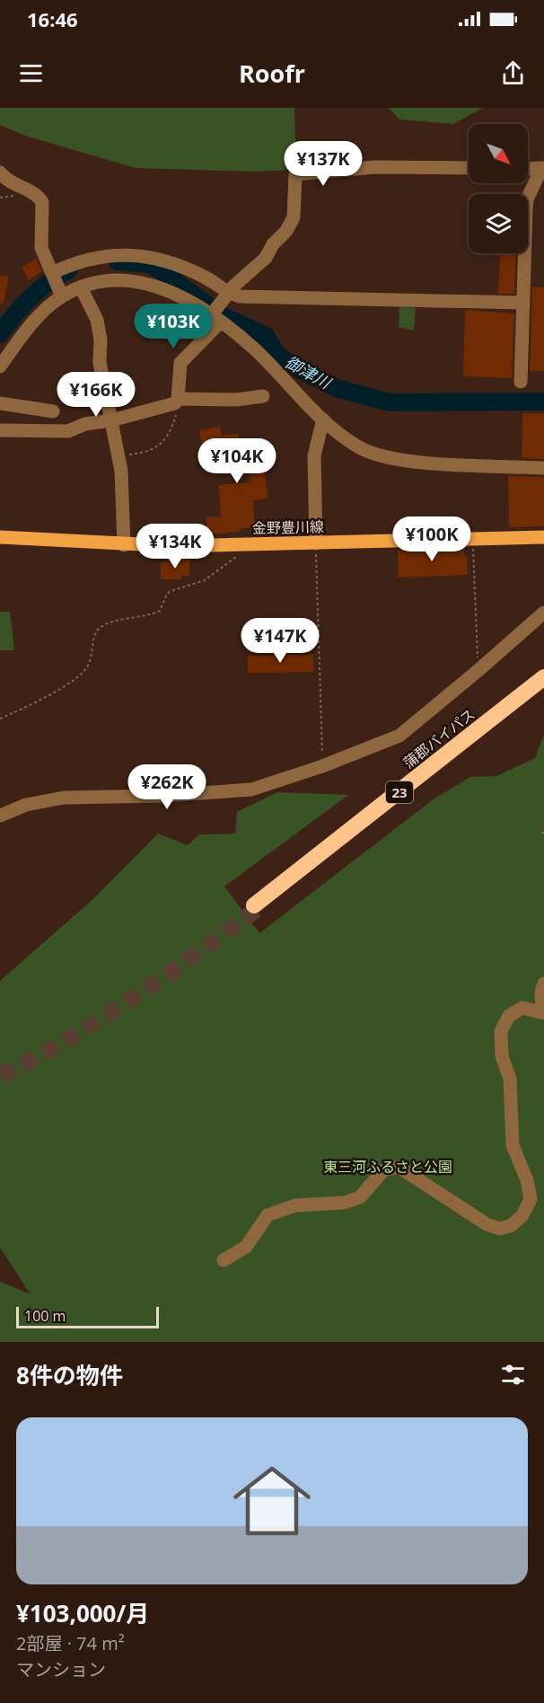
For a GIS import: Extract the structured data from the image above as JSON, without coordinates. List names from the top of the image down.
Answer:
{
  "streets": {
    "highway": ["蒲郡バイパス", "23"],
    "main road": ["金野豊川線"]
  },
  "water": ["御津川"],
  "parks": ["東三河ふるさと公園"],
  "scale_bar": "100 m",
  "north": "bottom right",
  "page": {
    "status": "16:46",
    "header": "Roofr",
    "price": [
      "¥137K",
      "¥103K",
      "¥166K",
      "¥104K",
      "¥100K",
      "¥134K",
      "¥147K",
      "¥262K"
    ],
    "scale": "100 m",
    "heading": "8件の物件",
    "list": [
      {
        "name": "¥103,000/月",
        "note": "2部屋 · 74 m² · マンション"
      }
    ]
  }
}
